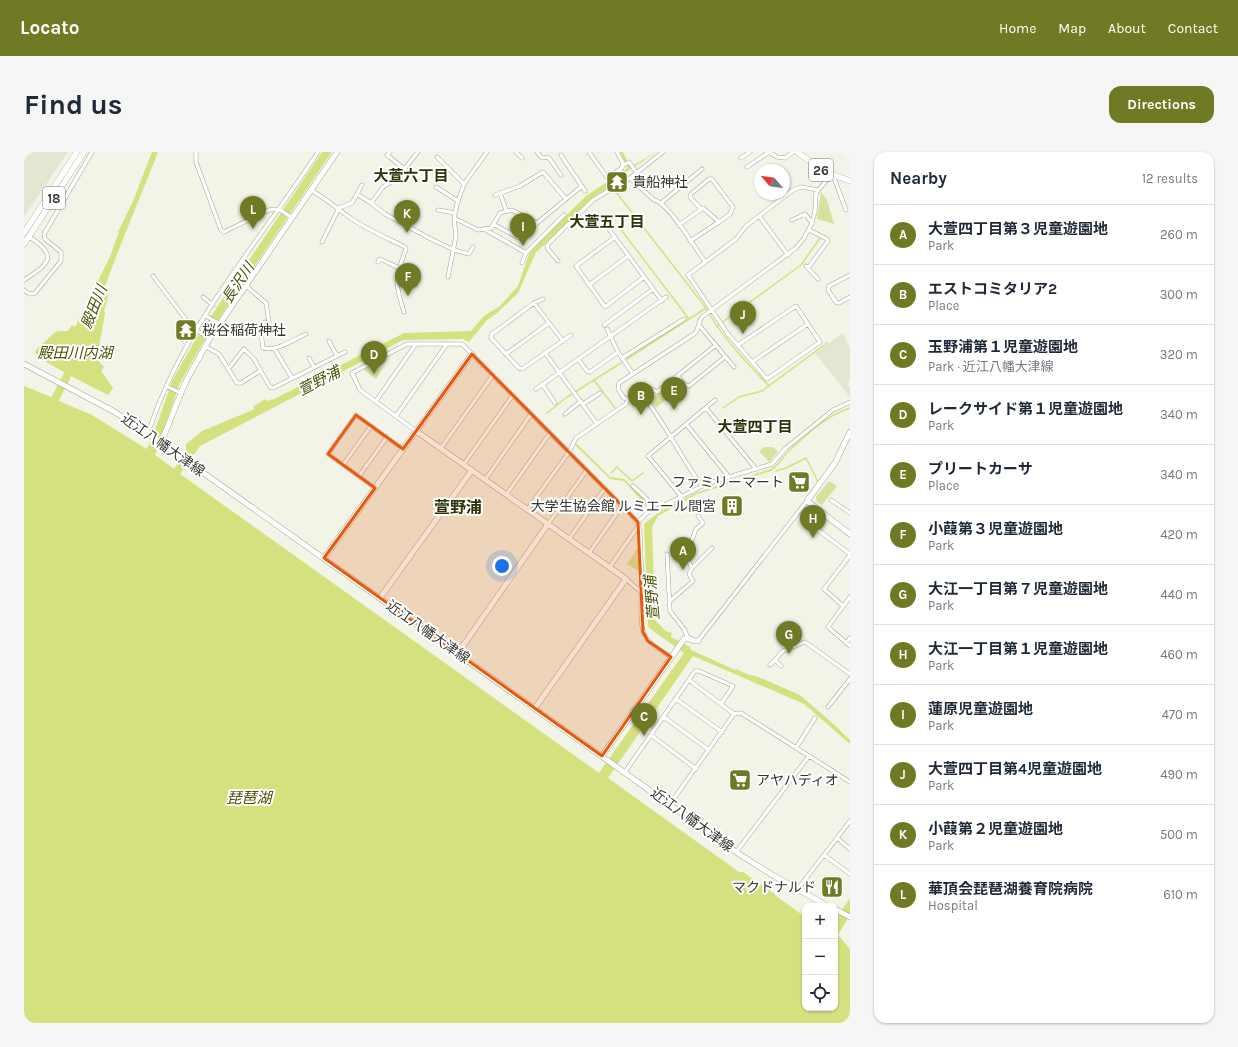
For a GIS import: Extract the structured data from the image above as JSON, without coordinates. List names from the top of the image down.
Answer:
{
  "streets": {
    "main road": ["26", "18"],
    "street": ["近江八幡大津線"]
  },
  "districts": [
    "大萱六丁目",
    "大萱五丁目",
    "大萱四丁目",
    "萱野浦"
  ],
  "water": [
    "長沢川",
    "殿田川",
    "殿田川内湖",
    "萱野浦",
    "琵琶湖"
  ],
  "places": {
    "temple": ["貴船神社", "桜谷稲荷神社"],
    "supermarket": ["ファミリーマート", "アヤハディオ"],
    "building": ["大学生協会館 ルミエール間宮"],
    "restaurant": ["マクドナルド"]
  },
  "north": "top left",
  "page": {
    "header": "Locato",
    "nav": [
      "Home",
      "Map",
      "About",
      "Contact"
    ],
    "buttons": "Directions",
    "title": "Find us",
    "heading": ["Nearby", "12 results"],
    "pins": [
      "L",
      "K",
      "I",
      "F",
      "J",
      "D",
      "E",
      "B",
      "H",
      "A",
      "G",
      "C"
    ],
    "list": [
      {
        "mark": "A",
        "name": "大萱四丁目第３児童遊園地",
        "note": "Park",
        "value": "260 m"
      },
      {
        "mark": "B",
        "name": "エストコミタリア2",
        "note": "Place",
        "value": "300 m"
      },
      {
        "mark": "C",
        "name": "玉野浦第１児童遊園地",
        "note": "Park · 近江八幡大津線",
        "value": "320 m"
      },
      {
        "mark": "D",
        "name": "レークサイド第１児童遊園地",
        "note": "Park",
        "value": "340 m"
      },
      {
        "mark": "E",
        "name": "プリートカーサ",
        "note": "Place",
        "value": "340 m"
      },
      {
        "mark": "F",
        "name": "小葭第３児童遊園地",
        "note": "Park",
        "value": "420 m"
      },
      {
        "mark": "G",
        "name": "大江一丁目第７児童遊園地",
        "note": "Park",
        "value": "440 m"
      },
      {
        "mark": "H",
        "name": "大江一丁目第１児童遊園地",
        "note": "Park",
        "value": "460 m"
      },
      {
        "mark": "I",
        "name": "蓮原児童遊園地",
        "note": "Park",
        "value": "470 m"
      },
      {
        "mark": "J",
        "name": "大萱四丁目第4児童遊園地",
        "note": "Park",
        "value": "490 m"
      },
      {
        "mark": "K",
        "name": "小葭第２児童遊園地",
        "note": "Park",
        "value": "500 m"
      },
      {
        "mark": "L",
        "name": "華頂会琵琶湖養育院病院",
        "note": "Hospital",
        "value": "610 m"
      }
    ],
    "map_buttons": ["+", "−"]
  }
}
